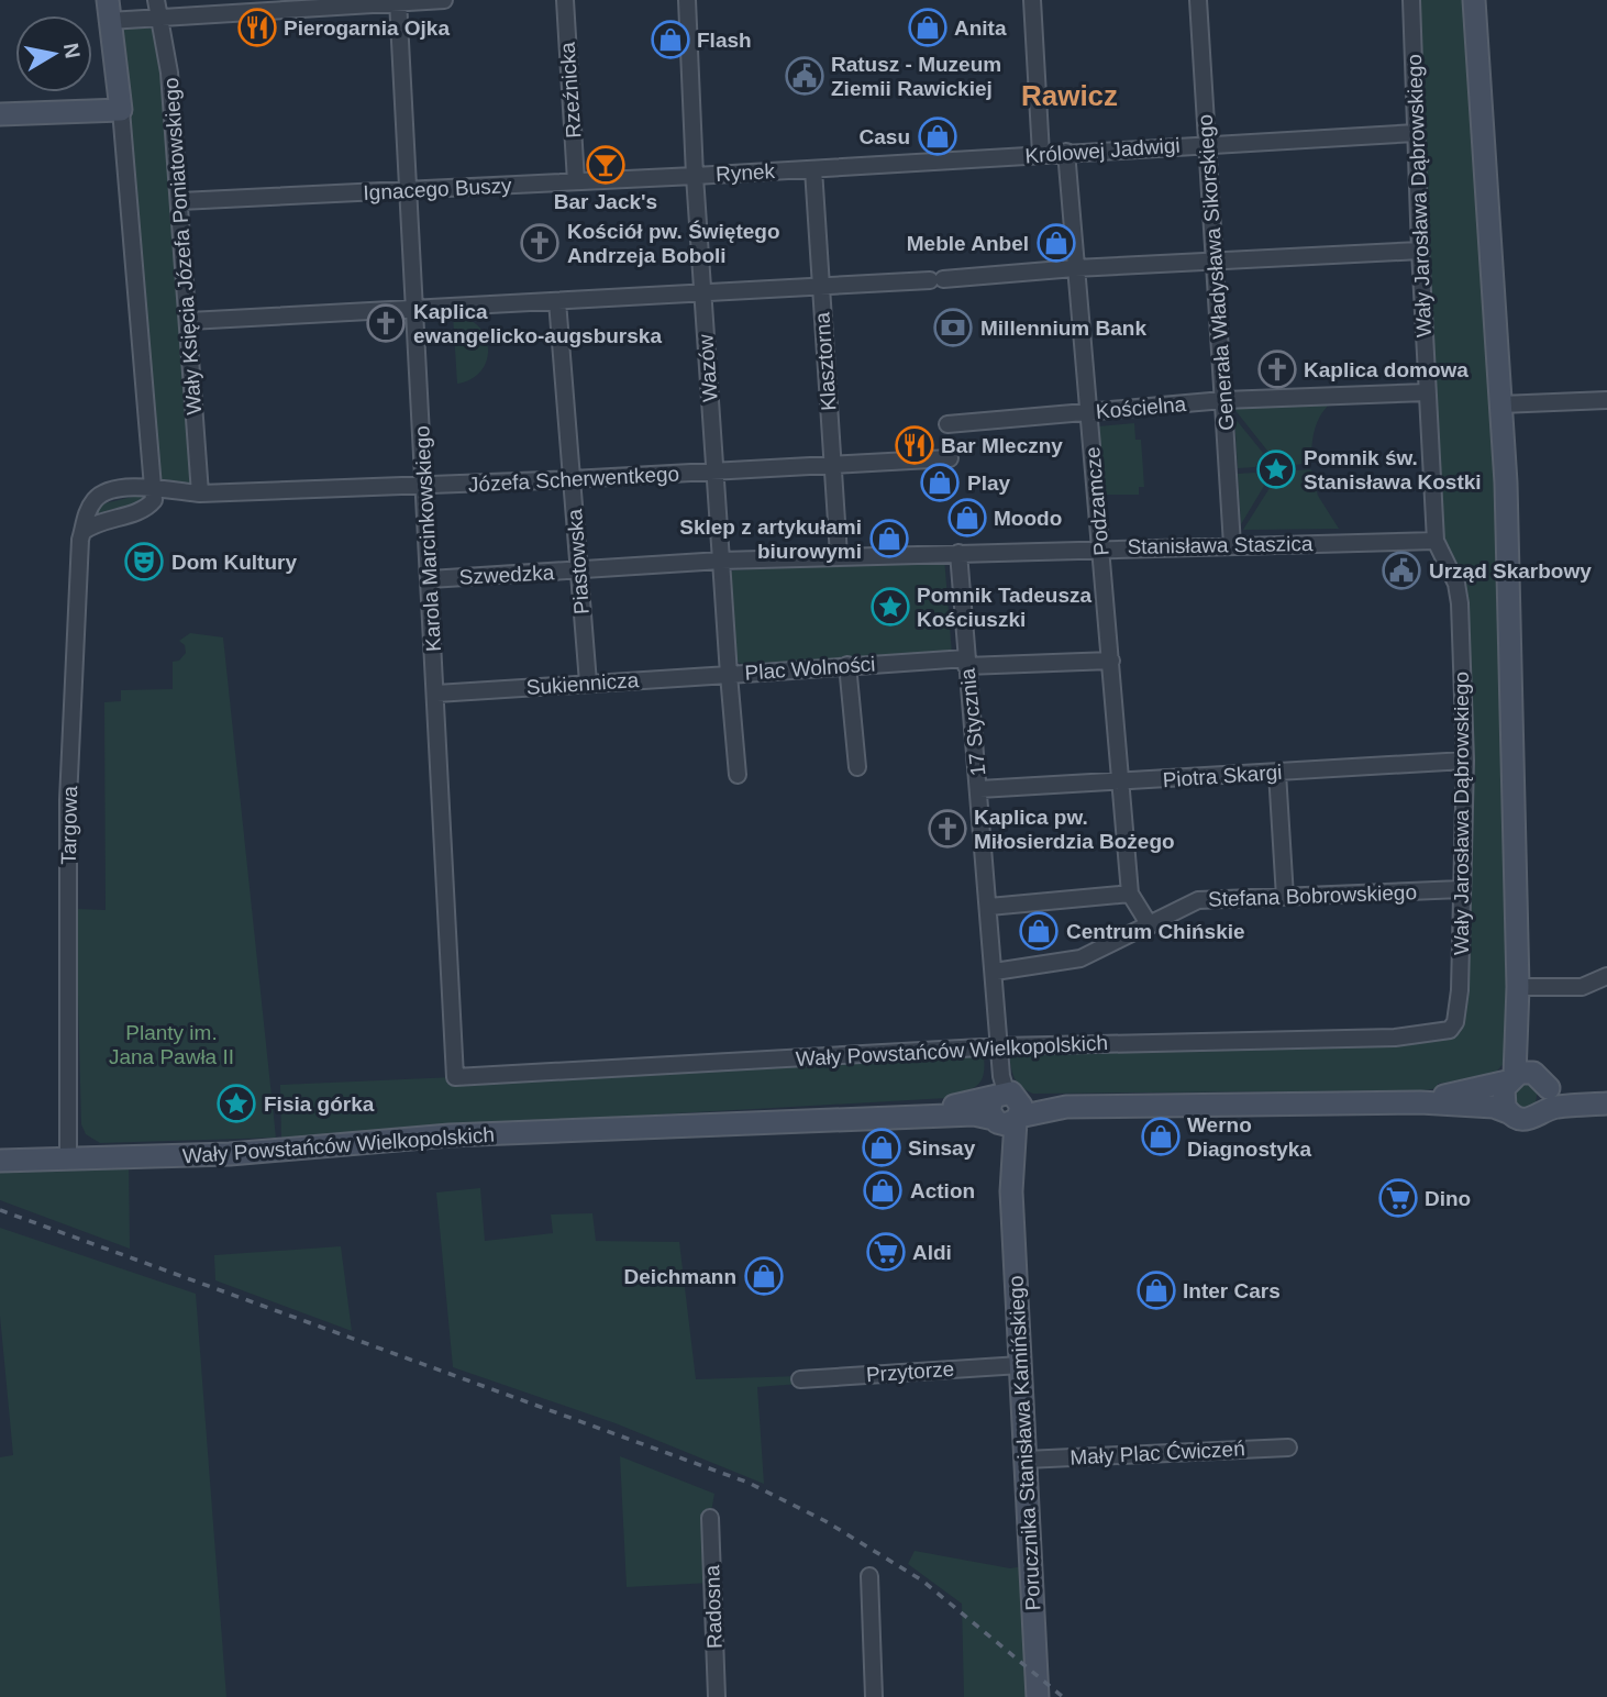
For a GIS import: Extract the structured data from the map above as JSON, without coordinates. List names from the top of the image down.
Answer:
{
  "streets": {
    "street": [
      "Rzeźnicka",
      "Królowej Jadwigi",
      "Rynek",
      "Ignacego Buszy",
      "Wały Jarosława Dąbrowskiego",
      "Wały Księcia Józefa Poniatowskiego",
      "Generała Władysława Sikorskiego",
      "Klasztorna",
      "Wazów",
      "Kościelna",
      "Józefa Scherwentkego",
      "Podzamcze",
      "Karola Marcinkowskiego",
      "Stanisława Staszica",
      "Piastowska",
      "Szwedzka",
      "Plac Wolności",
      "Sukiennicza",
      "17 Stycznia",
      "Piotra Skargi",
      "Targowa",
      "Stefana Bobrowskiego",
      "Wały Powstańców Wielkopolskich",
      "Przytorze",
      "Porucznika Stanisława Kamińskiego",
      "Mały Plac Ćwiczeń",
      "Radosna"
    ]
  },
  "crossings": [
    ["Rzeźnicka", "Ignacego Buszy"],
    ["Królowej Jadwigi", "Rynek"],
    ["Królowej Jadwigi", "Wały Jarosława Dąbrowskiego"],
    ["Królowej Jadwigi", "Generała Władysława Sikorskiego"],
    ["Królowej Jadwigi", "Podzamcze"],
    ["Rynek", "Ignacego Buszy"],
    ["Rynek", "Klasztorna"],
    ["Rynek", "Wazów"],
    ["Ignacego Buszy", "Wały Księcia Józefa Poniatowskiego"],
    ["Ignacego Buszy", "Wazów"],
    ["Ignacego Buszy", "Karola Marcinkowskiego"],
    ["Wały Jarosława Dąbrowskiego", "Kościelna"],
    ["Wały Jarosława Dąbrowskiego", "Stanisława Staszica"],
    ["Wały Jarosława Dąbrowskiego", "Piotra Skargi"],
    ["Wały Jarosława Dąbrowskiego", "Stefana Bobrowskiego"],
    ["Wały Jarosława Dąbrowskiego", "Wały Powstańców Wielkopolskich"],
    ["Wały Księcia Józefa Poniatowskiego", "Józefa Scherwentkego"],
    ["Generała Władysława Sikorskiego", "Kościelna"],
    ["Generała Władysława Sikorskiego", "Stanisława Staszica"],
    ["Klasztorna", "Józefa Scherwentkego"],
    ["Wazów", "Józefa Scherwentkego"],
    ["Wazów", "Szwedzka"],
    ["Wazów", "Plac Wolności"],
    ["Kościelna", "Podzamcze"],
    ["Józefa Scherwentkego", "Karola Marcinkowskiego"],
    ["Józefa Scherwentkego", "Piastowska"],
    ["Józefa Scherwentkego", "Targowa"],
    ["Podzamcze", "Stanisława Staszica"],
    ["Podzamcze", "Plac Wolności"],
    ["Podzamcze", "Piotra Skargi"],
    ["Karola Marcinkowskiego", "Szwedzka"],
    ["Karola Marcinkowskiego", "Sukiennicza"],
    ["Karola Marcinkowskiego", "Wały Powstańców Wielkopolskich"],
    ["Stanisława Staszica", "17 Stycznia"],
    ["Piastowska", "Szwedzka"],
    ["Piastowska", "Sukiennicza"],
    ["Szwedzka", "Plac Wolności"],
    ["Plac Wolności", "Sukiennicza"],
    ["Plac Wolności", "17 Stycznia"],
    ["17 Stycznia", "Piotra Skargi"],
    ["17 Stycznia", "Stefana Bobrowskiego"],
    ["17 Stycznia", "Wały Powstańców Wielkopolskich"],
    ["17 Stycznia", "Porucznika Stanisława Kamińskiego"],
    ["Targowa", "Wały Powstańców Wielkopolskich"],
    ["Wały Powstańców Wielkopolskich", "Porucznika Stanisława Kamińskiego"],
    ["Przytorze", "Porucznika Stanisława Kamińskiego"],
    ["Porucznika Stanisława Kamińskiego", "Mały Plac Ćwiczeń"]
  ],
  "districts": ["Rawicz"],
  "parks": ["Planty im. Jana Pawła II"],
  "places": {
    "restaurant": ["Pierogarnia Ojka", "Bar Mleczny"],
    "shop": [
      "Anita",
      "Flash",
      "Casu",
      "Meble Anbel",
      "Play",
      "Moodo",
      "Sklep z artykułami biurowymi",
      "Centrum Chińskie",
      "Werno Diagnostyka",
      "Sinsay",
      "Action",
      "Deichmann",
      "Inter Cars"
    ],
    "public building": ["Ratusz - Muzeum Ziemii Rawickiej", "Urząd Skarbowy"],
    "bar": ["Bar Jack's"],
    "church": [
      "Kościół pw. Świętego Andrzeja Boboli",
      "Kaplica ewangelicko-augsburska",
      "Kaplica domowa",
      "Kaplica pw. Miłosierdzia Bożego"
    ],
    "bank": ["Millennium Bank"],
    "place": ["Pomnik św. Stanisława Kostki", "Pomnik Tadeusza Kościuszki", "Fisia górka"],
    "theatre": ["Dom Kultury"],
    "supermarket": ["Dino", "Aldi"]
  },
  "north": "right"
}
